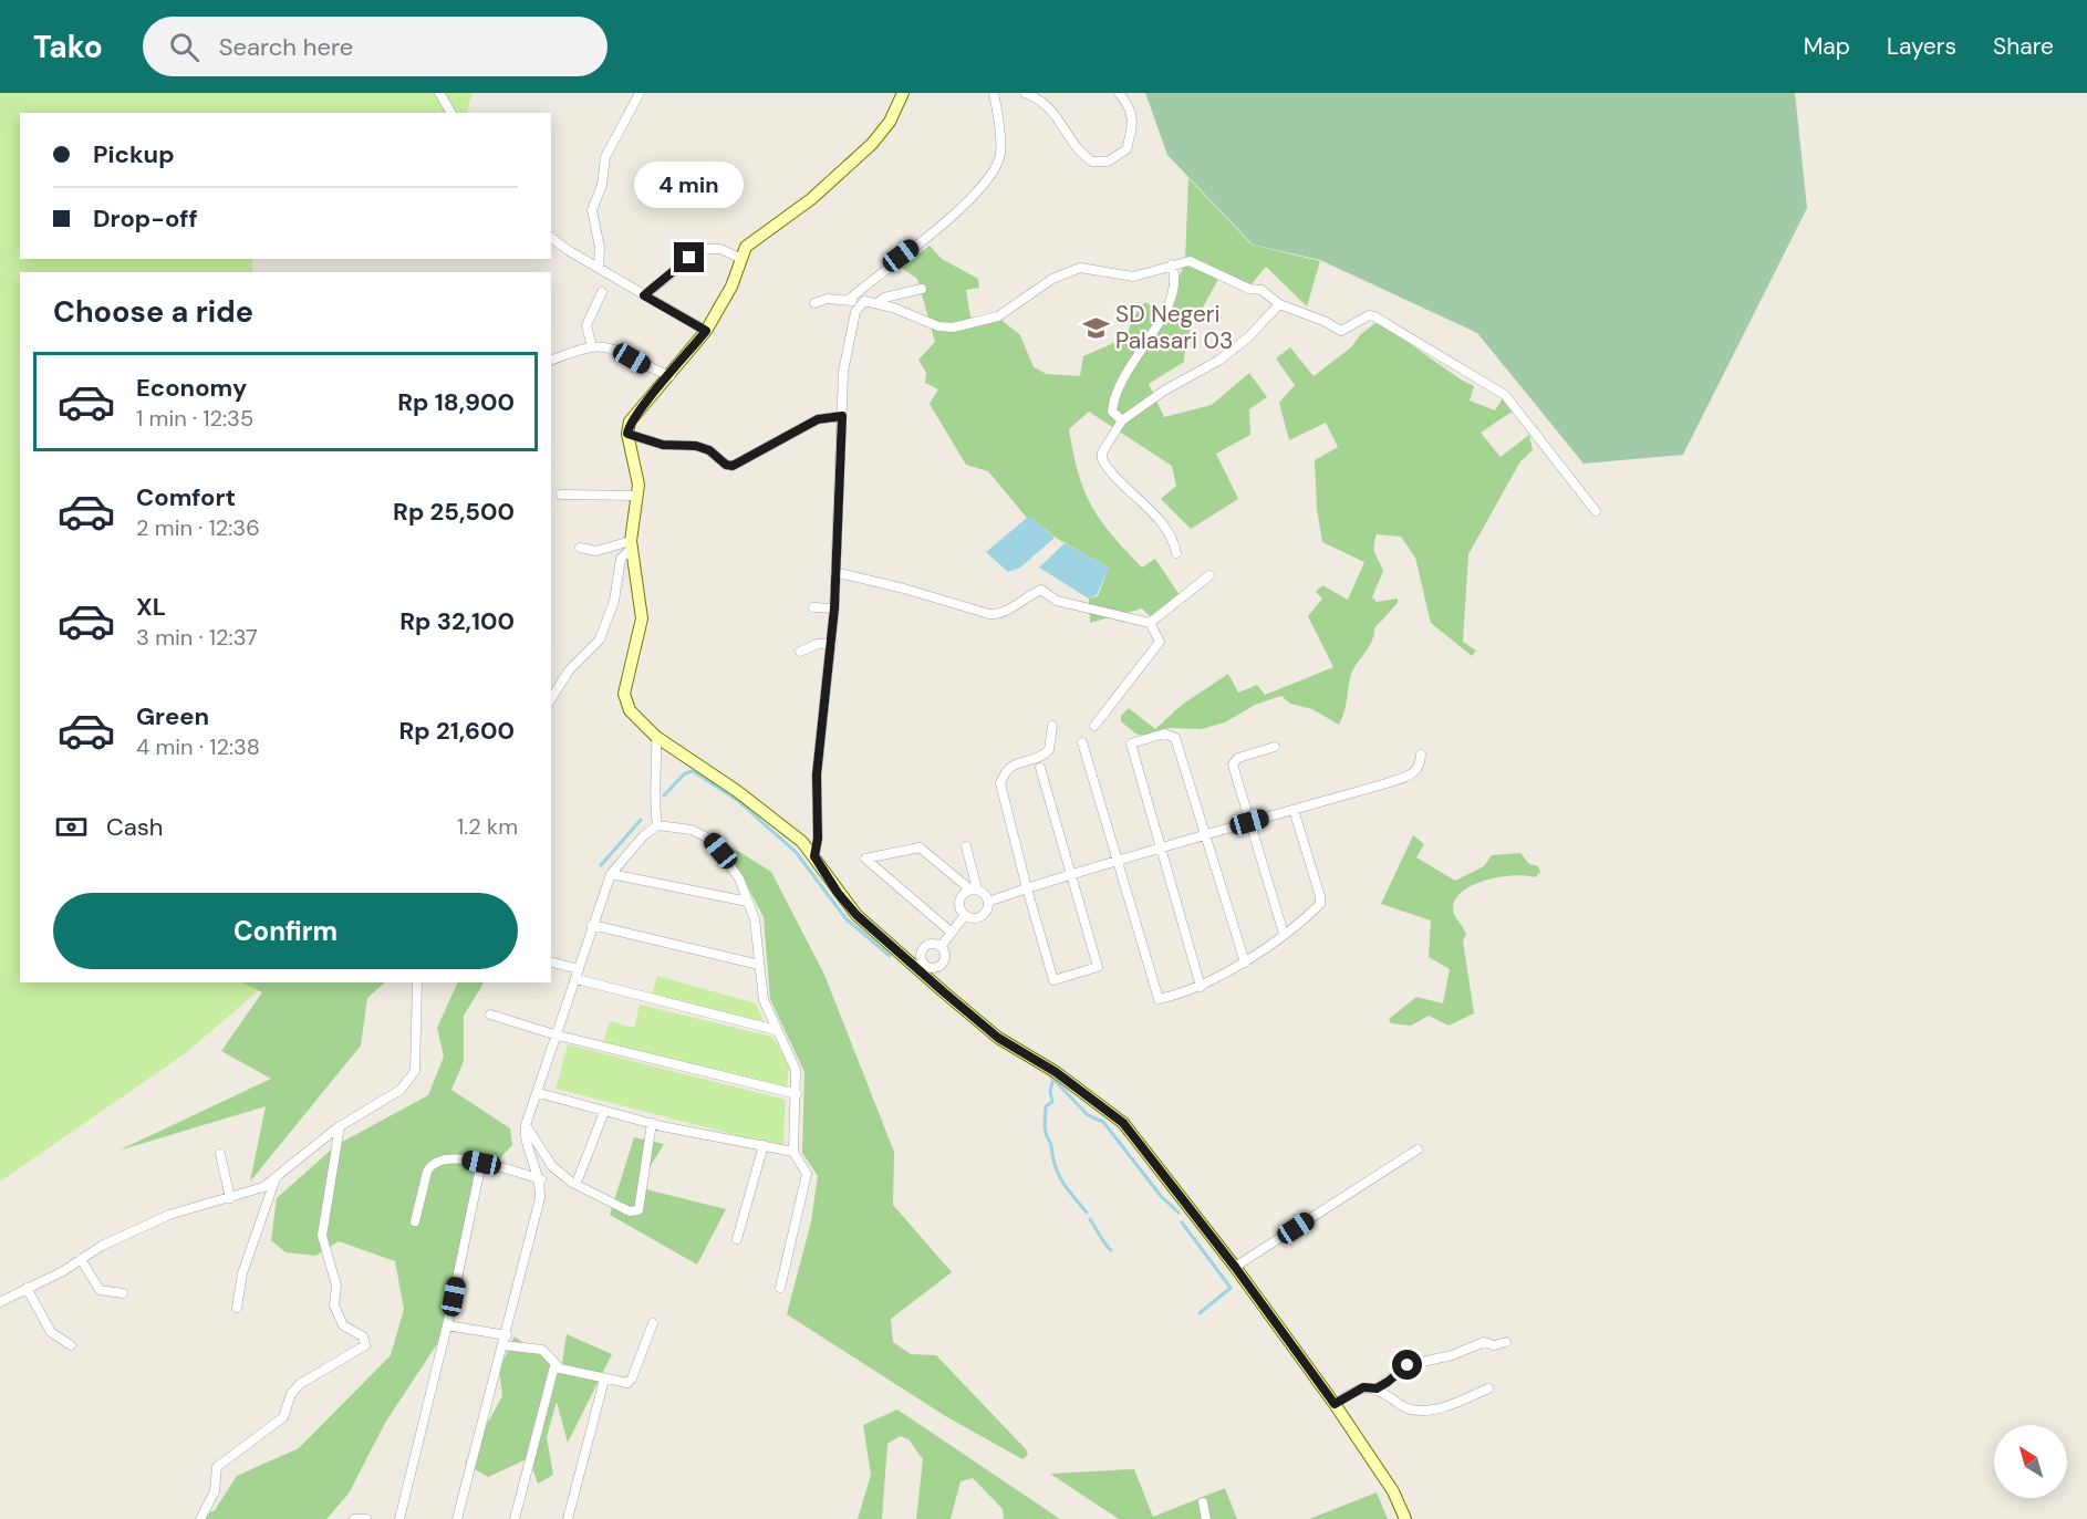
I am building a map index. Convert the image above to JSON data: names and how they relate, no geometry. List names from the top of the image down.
{
  "places": {
    "school or university": ["SD Negeri Palasari 03"]
  },
  "north": "top left",
  "page": {
    "header": "Tako",
    "search": "Search here",
    "nav": ["Map", "Layers", "Share"],
    "banner": ["Pickup", "Drop-off"],
    "bubble": "4 min",
    "heading": "Choose a ride",
    "list": [
      {
        "name": "Economy",
        "note": "1 min · 12:35",
        "value": "Rp 18,900"
      },
      {
        "name": "Comfort",
        "note": "2 min · 12:36",
        "value": "Rp 25,500"
      },
      {
        "name": "XL",
        "note": "3 min · 12:37",
        "value": "Rp 32,100"
      },
      {
        "name": "Green",
        "note": "4 min · 12:38",
        "value": "Rp 21,600"
      }
    ],
    "pay": ["Cash", "1.2 km"],
    "buttons": "Confirm"
  }
}
